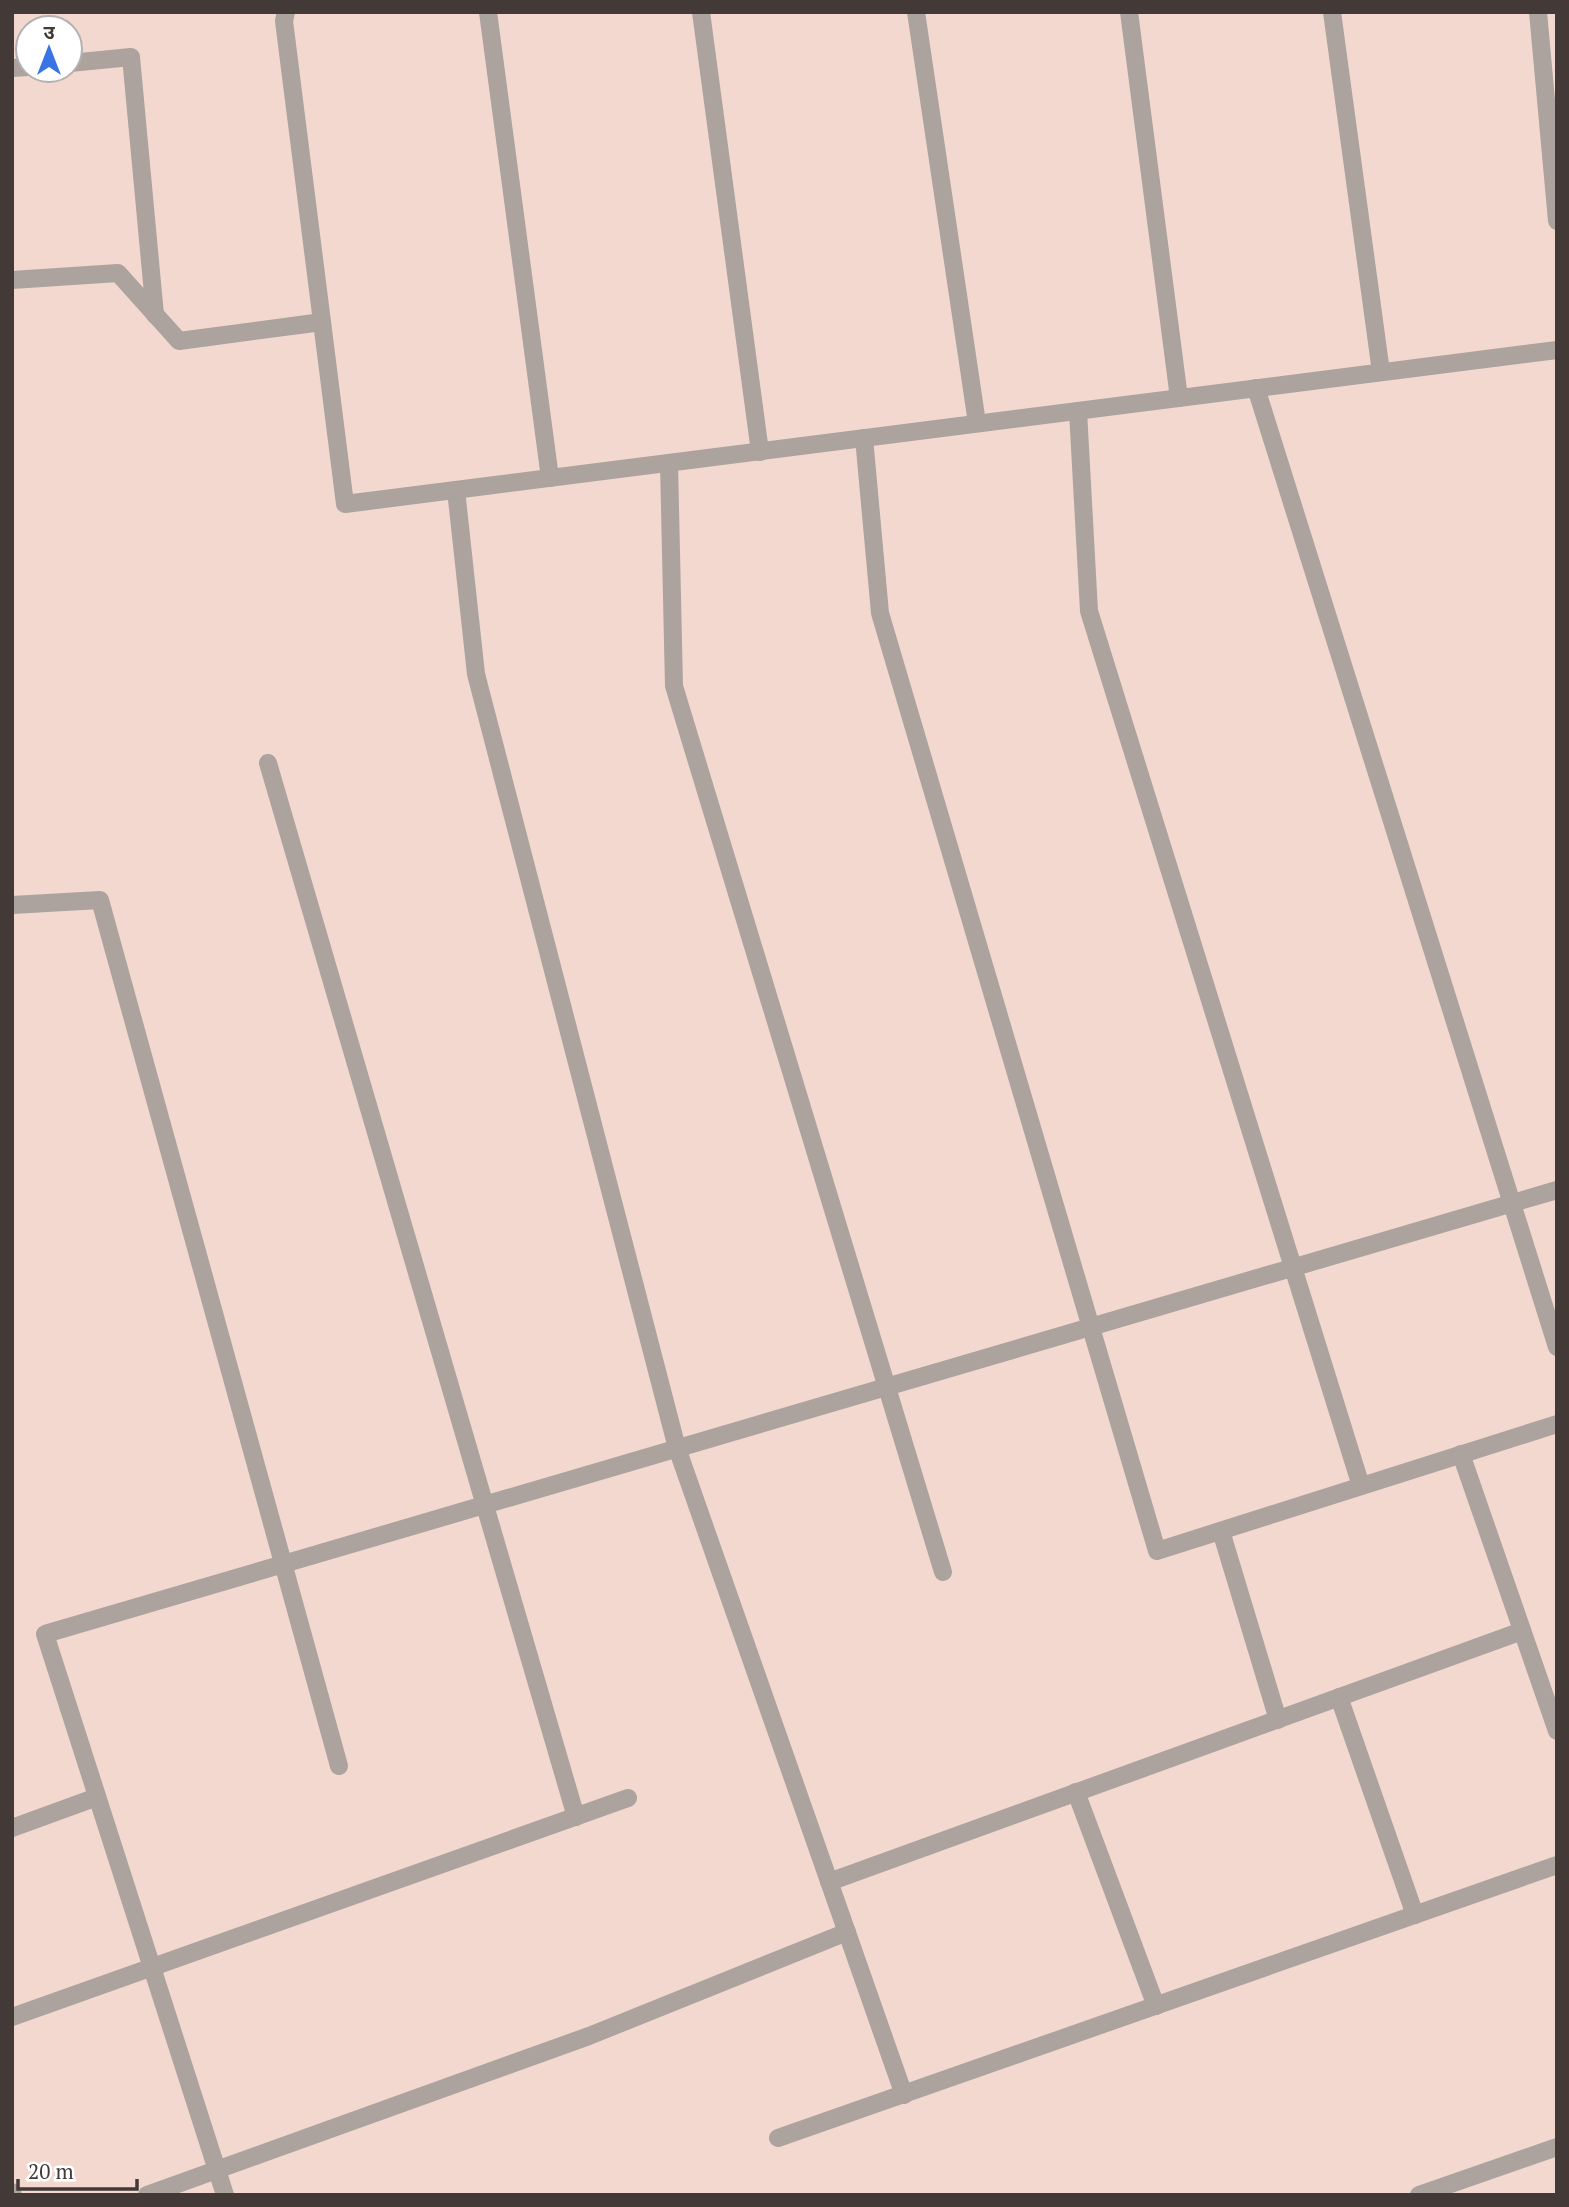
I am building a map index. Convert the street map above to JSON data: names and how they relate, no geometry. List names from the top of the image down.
{
  "scale_bar": "20 m",
  "north": "top"
}
